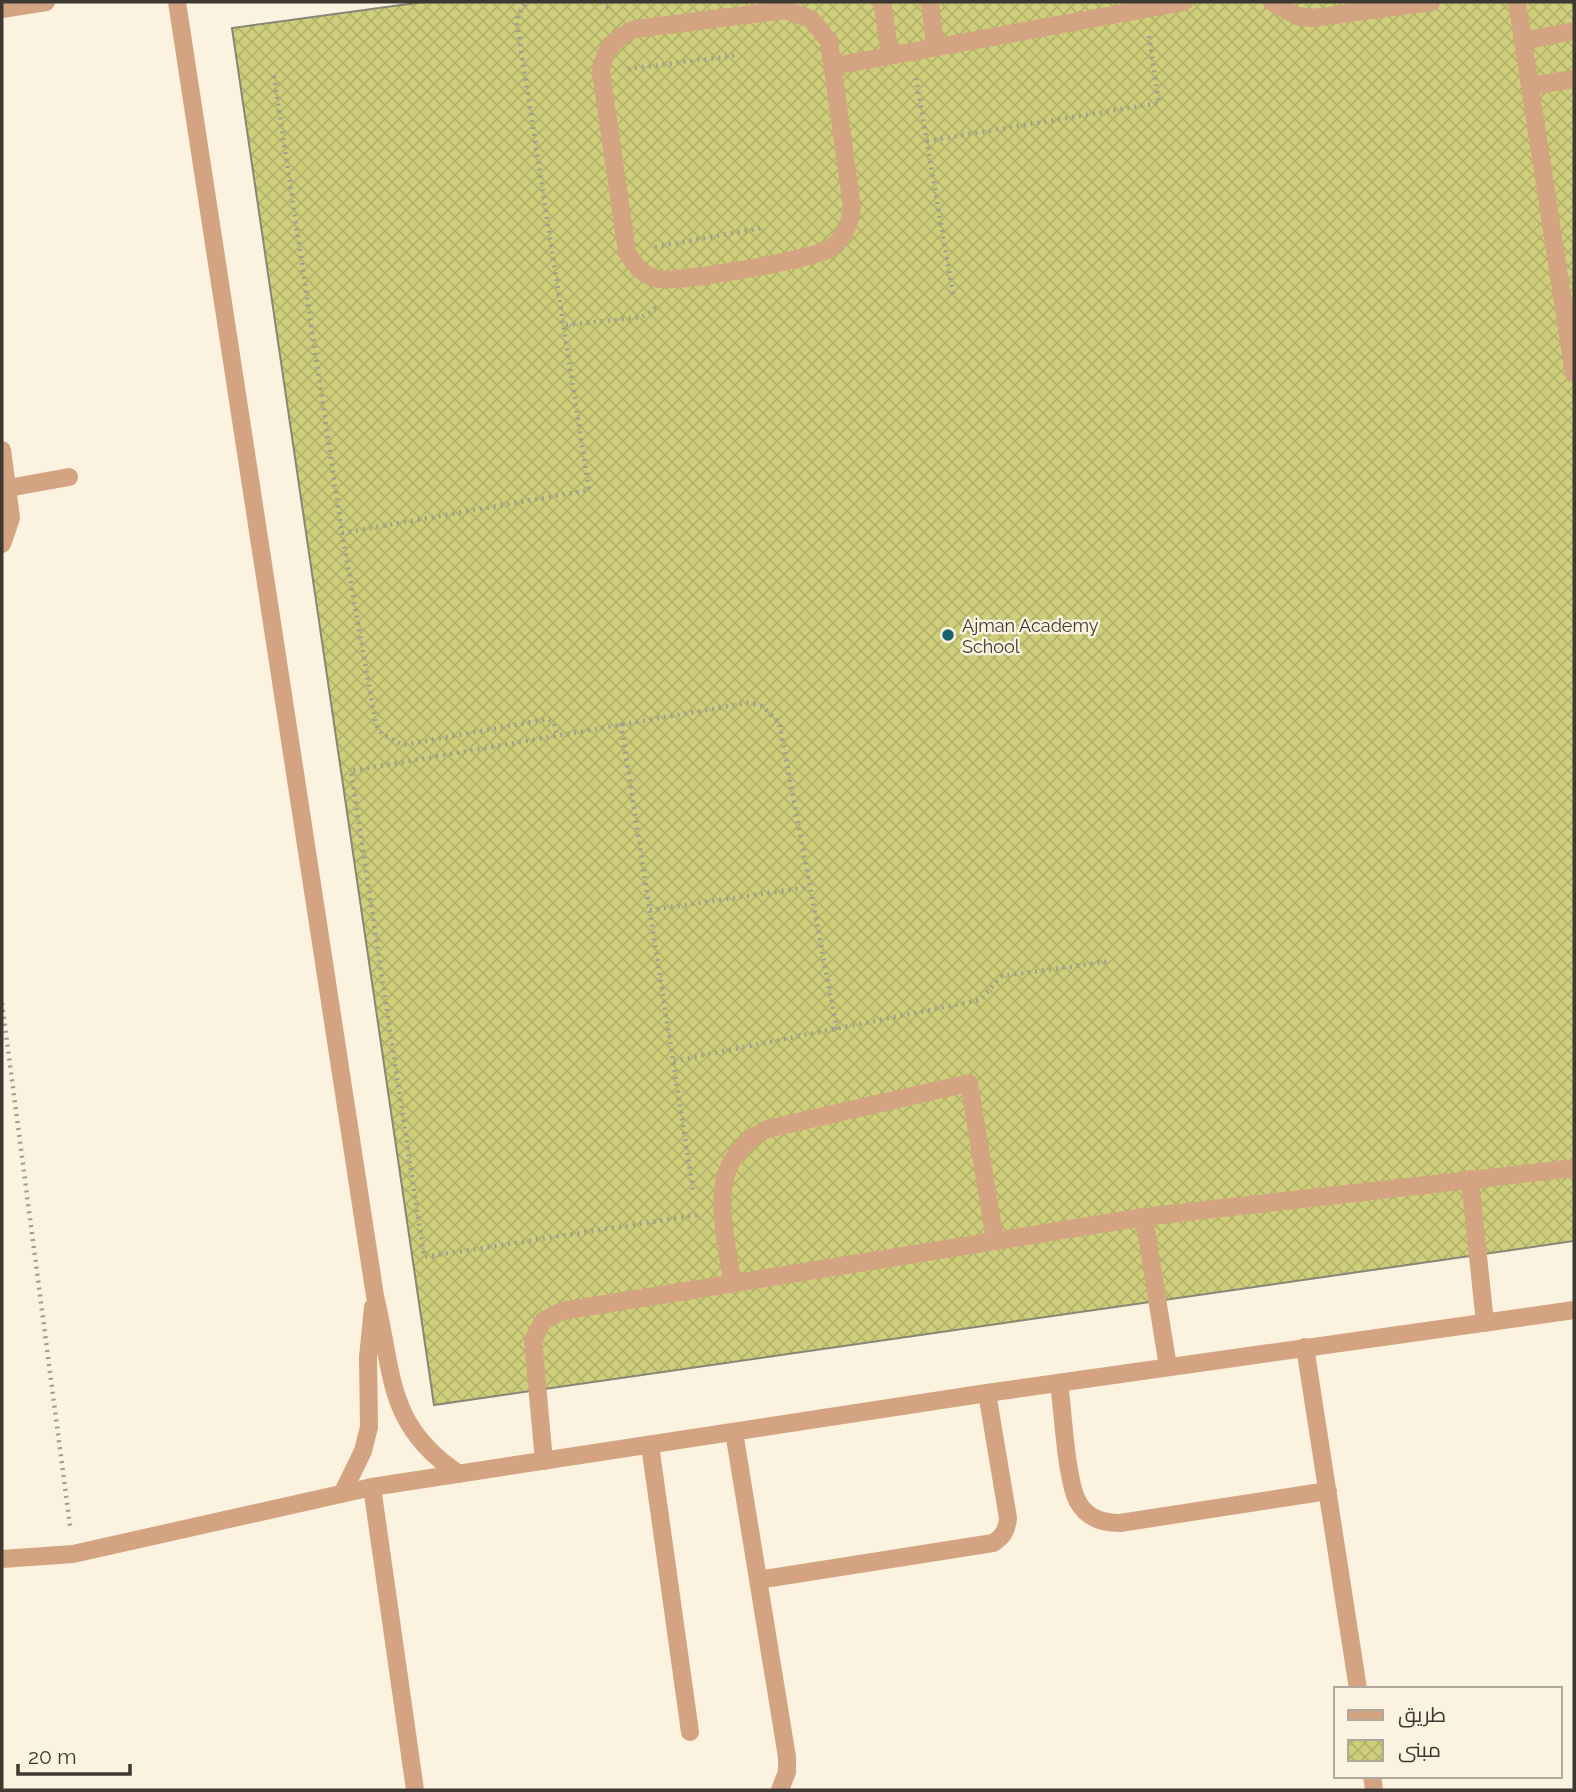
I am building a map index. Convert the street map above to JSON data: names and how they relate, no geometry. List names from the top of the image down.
{
  "places": ["Ajman Academy School"],
  "legend": ["طريق", "مبنى"],
  "scale_bar": "20 m"
}
